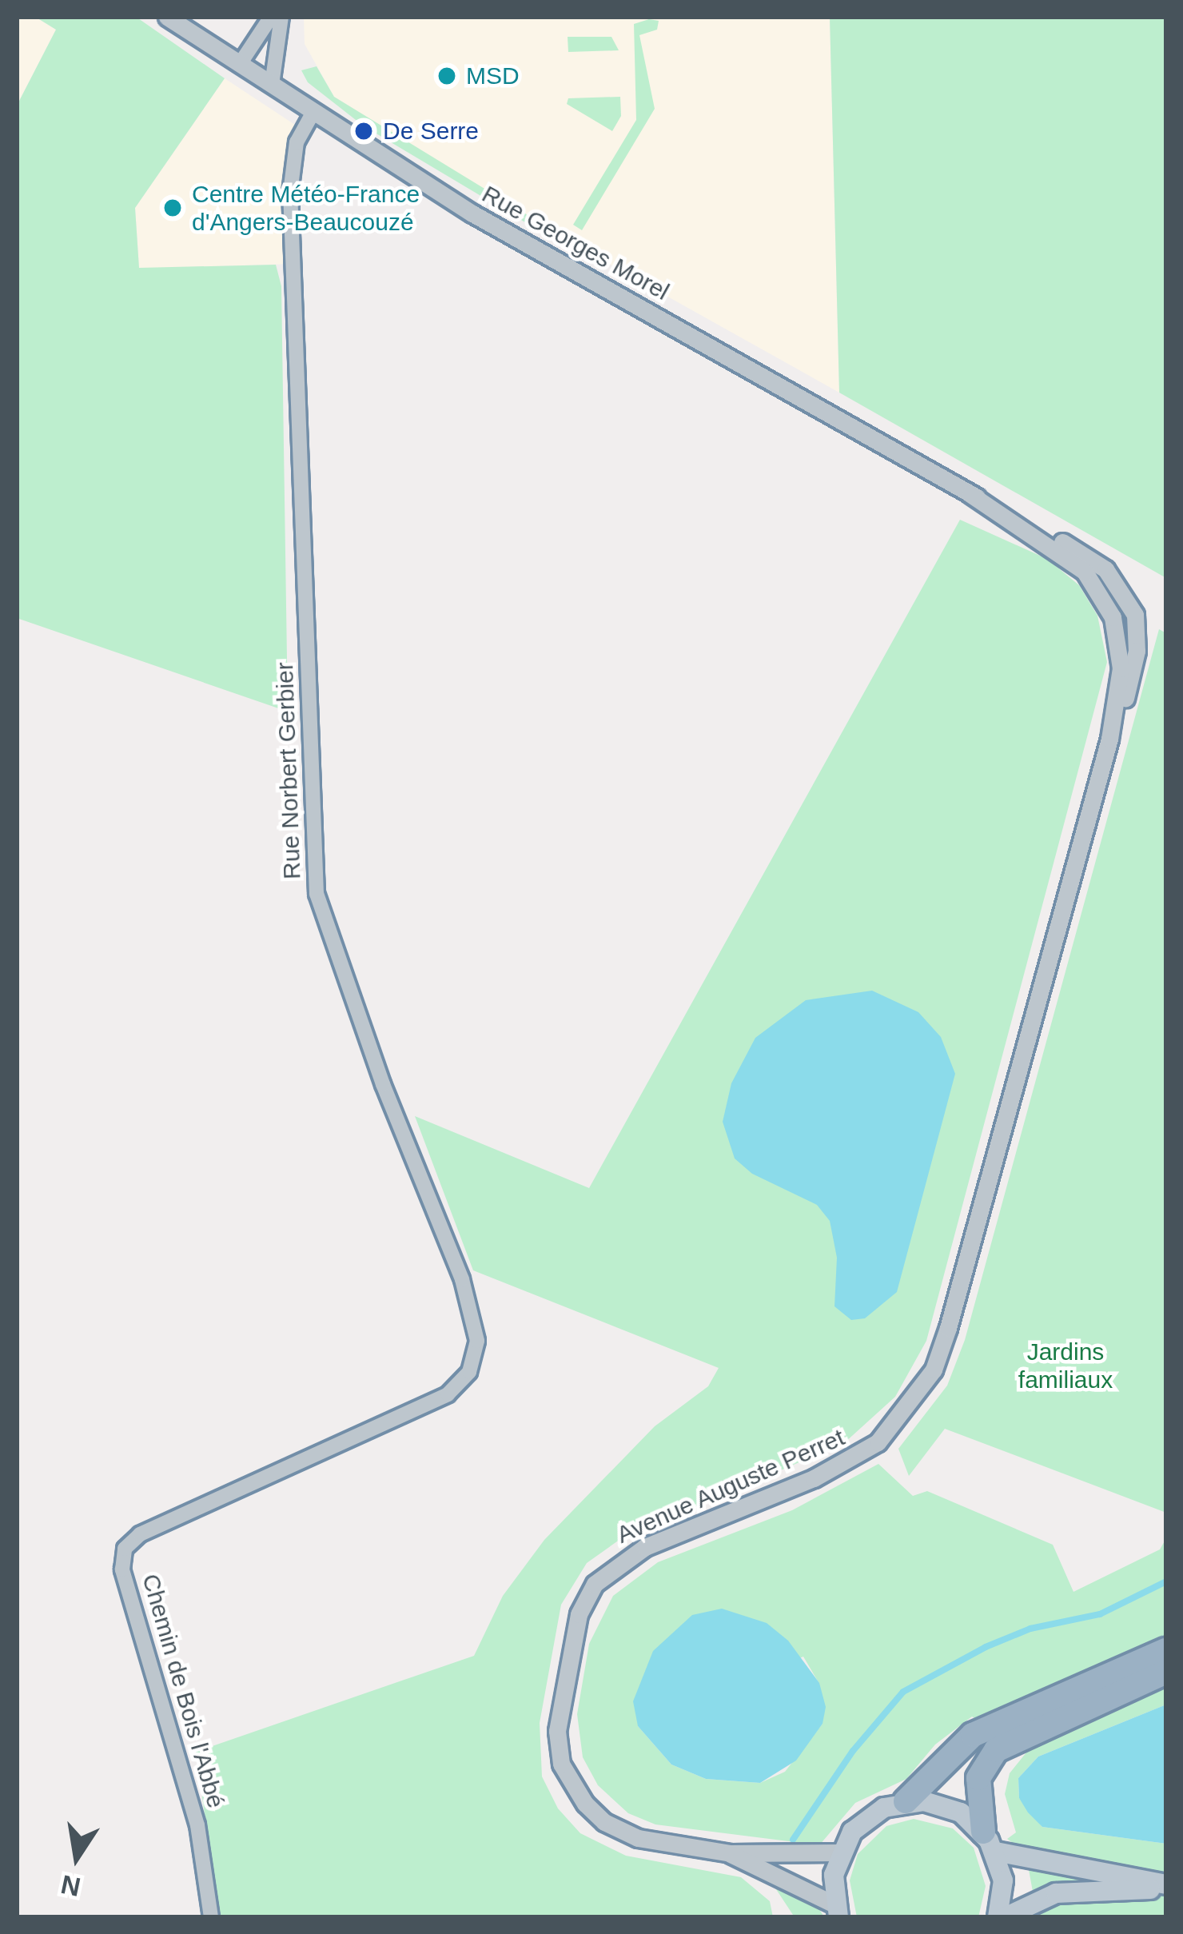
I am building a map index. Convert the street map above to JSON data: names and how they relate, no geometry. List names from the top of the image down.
{
  "streets": {
    "street": [
      "Rue Georges Morel",
      "Rue Norbert Gerbier",
      "Avenue Auguste Perret",
      "Chemin de Bois l'Abbé"
    ]
  },
  "crossings": [
    ["Rue Georges Morel", "Rue Norbert Gerbier"],
    ["Rue Georges Morel", "Avenue Auguste Perret"],
    ["Rue Norbert Gerbier", "Chemin de Bois l'Abbé"]
  ],
  "parks": ["Jardins familiaux"],
  "places": ["MSD", "De Serre", "Centre Météo-France d'Angers-Beaucouzé"],
  "north": "bottom"
}
